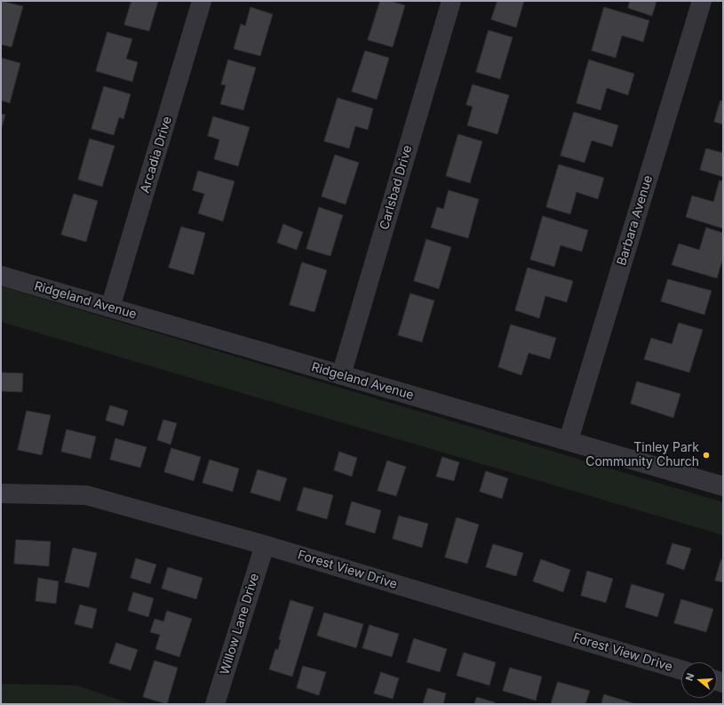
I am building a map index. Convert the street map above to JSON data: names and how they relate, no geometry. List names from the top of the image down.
{
  "streets": {
    "street": [
      "Arcadia Drive",
      "Carlsbad Drive",
      "Barbara Avenue",
      "Ridgeland Avenue",
      "Forest View Drive",
      "Willow Lane Drive"
    ]
  },
  "crossings": [
    ["Arcadia Drive", "Ridgeland Avenue"],
    ["Carlsbad Drive", "Ridgeland Avenue"],
    ["Barbara Avenue", "Ridgeland Avenue"],
    ["Forest View Drive", "Willow Lane Drive"]
  ],
  "places": ["Tinley Park Community Church"],
  "north": "left"
}
